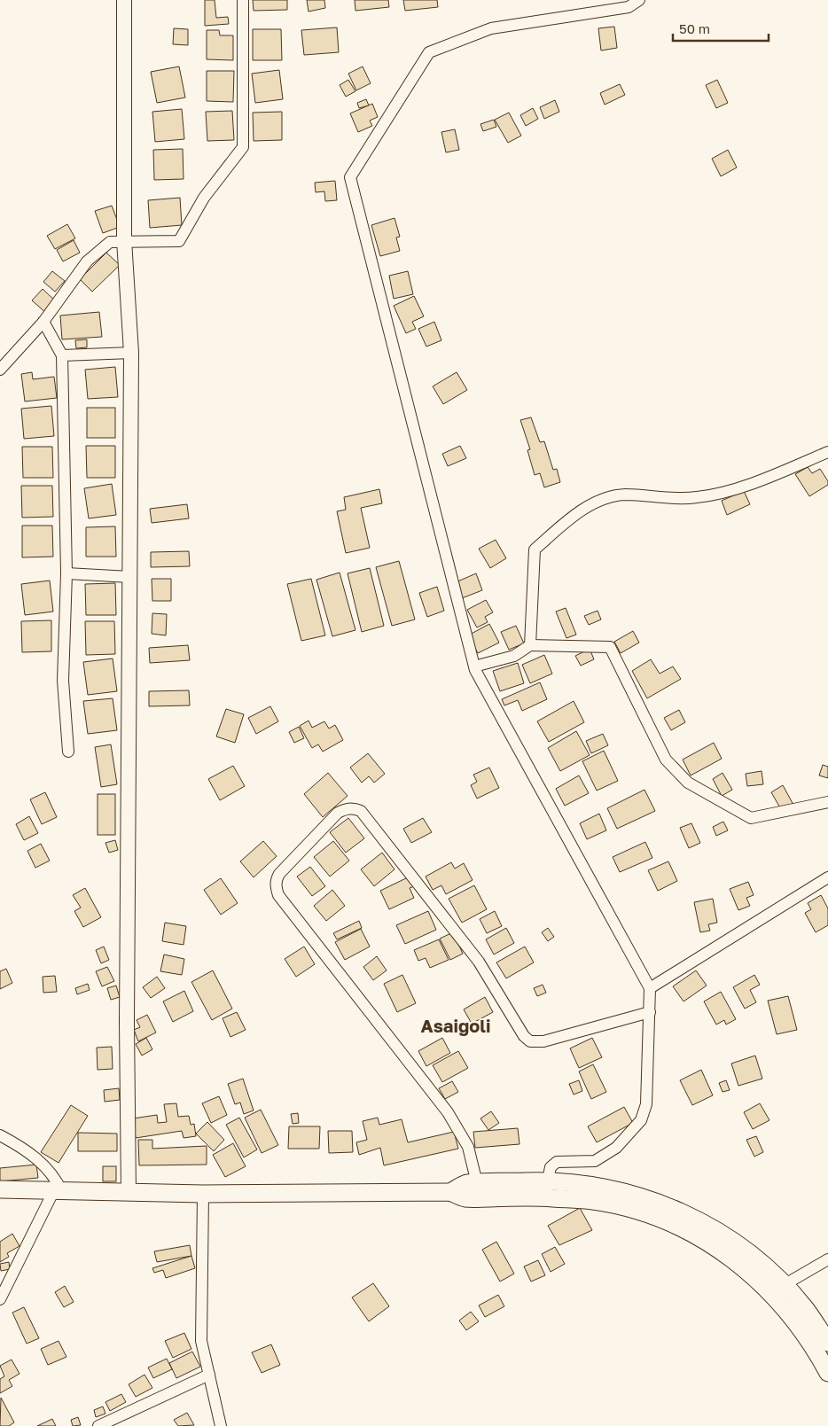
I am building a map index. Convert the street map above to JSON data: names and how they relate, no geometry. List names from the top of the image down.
{
  "districts": ["Asaigoli"],
  "scale_bar": "50 m"
}
